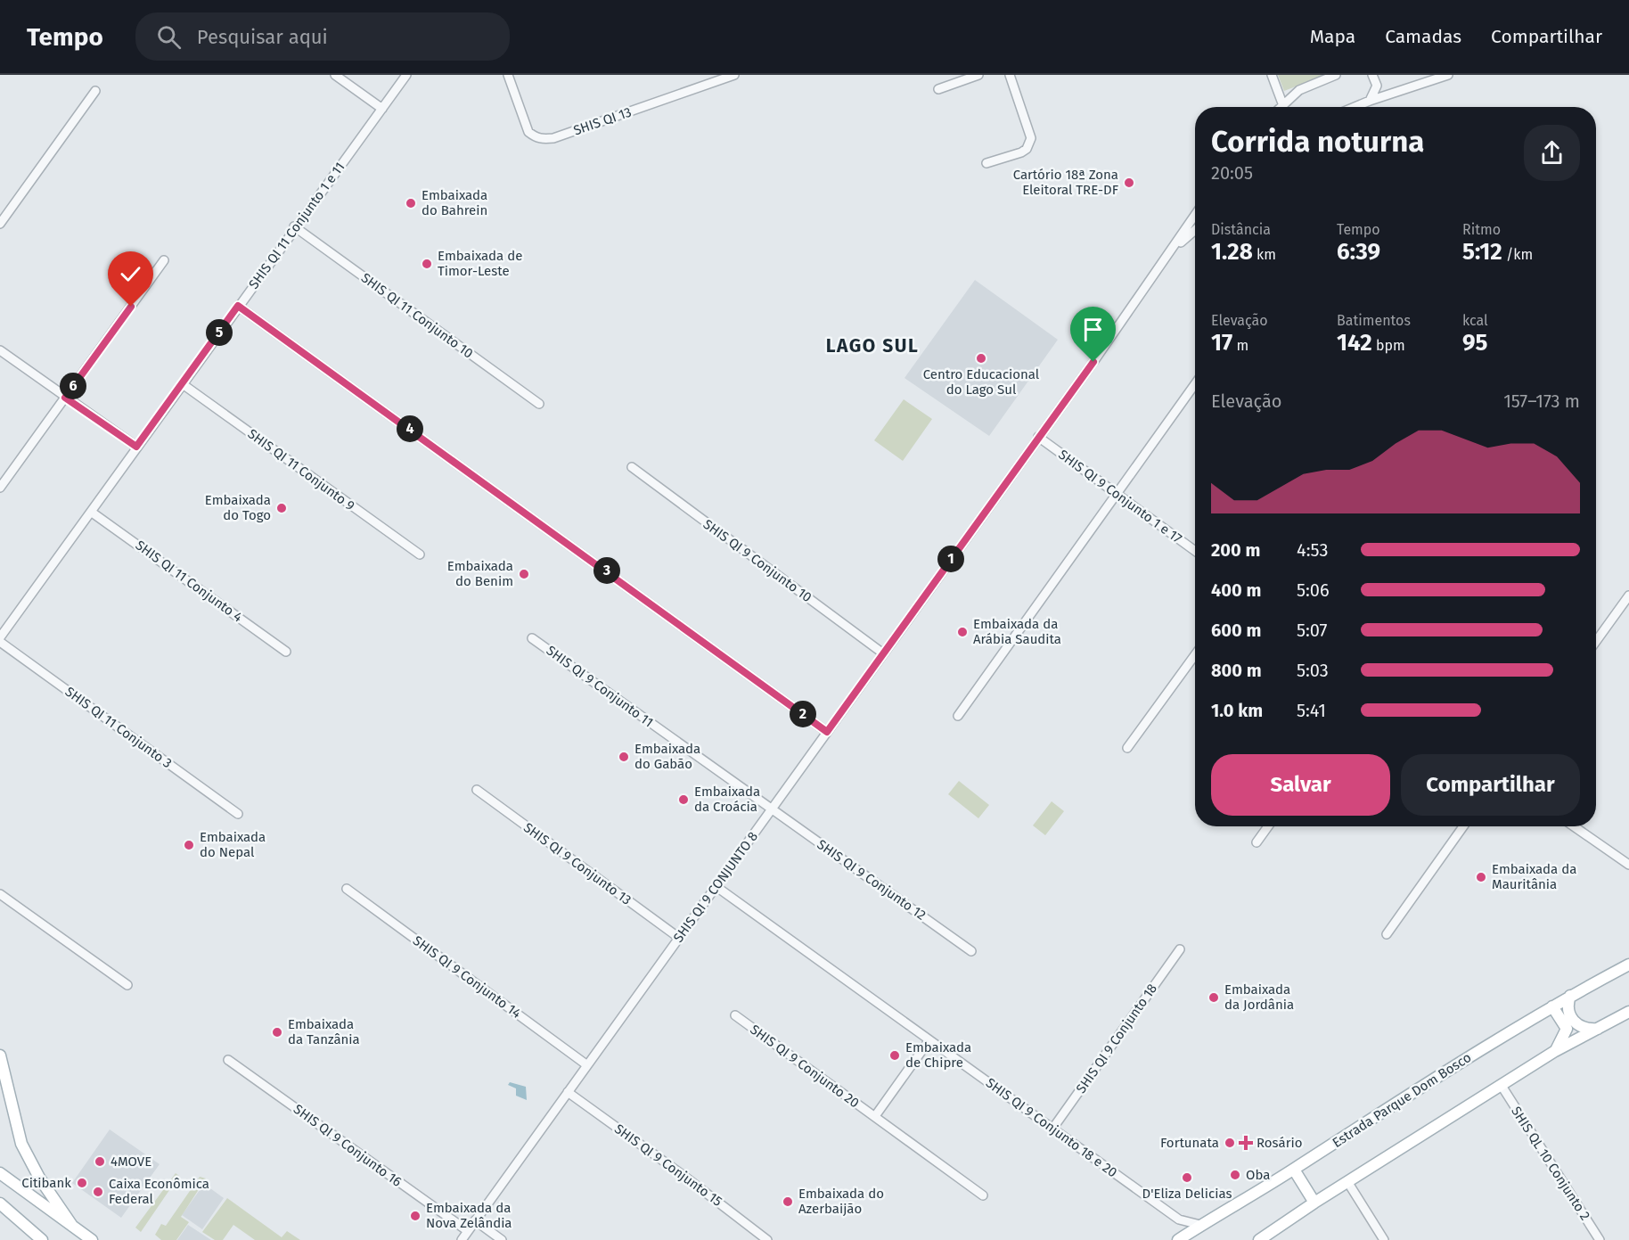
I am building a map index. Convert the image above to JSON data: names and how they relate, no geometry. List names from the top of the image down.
{
  "streets": {
    "main road": ["Estrada Parque Dom Bosco"],
    "street": [
      "SHIS QI 13",
      "SHIS QI 11 Conjunto 1 e 11",
      "SHIS QI 11 Conjunto 10",
      "SHIS QI 11 Conjunto 9",
      "SHIS QI 9 Conjunto 1 e 17",
      "SHIS QI 9 Conjunto 10",
      "SHIS QI 11 Conjunto 4",
      "SHIS QI 9 Conjunto 11",
      "SHIS QI 11 Conjunto 3",
      "SHIS QI 9 Conjunto 13",
      "SHIS QI 9 Conjunto 12",
      "SHIS QI 9 CONJUNTO 8",
      "SHIS QI 9 Conjunto 14",
      "SHIS QI 9 Conjunto 18",
      "SHIS QI 9 Conjunto 20",
      "SHIS QI 9 Conjunto 18 e 20",
      "SHIS QI 9 Conjunto 16",
      "SHIS QL 10 Conjunto 2",
      "SHIS QI 9 Conjunto 15"
    ]
  },
  "crossings": [
    ["SHIS QI 11 Conjunto 1 e 11", "SHIS QI 11 Conjunto 10"],
    ["SHIS QI 11 Conjunto 1 e 11", "SHIS QI 11 Conjunto 9"],
    ["SHIS QI 11 Conjunto 1 e 11", "SHIS QI 11 Conjunto 4"],
    ["SHIS QI 9 Conjunto 1 e 17", "SHIS QI 9 CONJUNTO 8"],
    ["SHIS QI 9 Conjunto 10", "SHIS QI 9 CONJUNTO 8"],
    ["SHIS QI 9 Conjunto 11", "SHIS QI 9 Conjunto 12"],
    ["SHIS QI 9 Conjunto 11", "SHIS QI 9 CONJUNTO 8"],
    ["SHIS QI 9 Conjunto 13", "SHIS QI 9 CONJUNTO 8"],
    ["SHIS QI 9 Conjunto 12", "SHIS QI 9 CONJUNTO 8"],
    ["SHIS QI 9 CONJUNTO 8", "SHIS QI 9 Conjunto 14"],
    ["SHIS QI 9 CONJUNTO 8", "SHIS QI 9 Conjunto 18 e 20"],
    ["SHIS QI 9 CONJUNTO 8", "SHIS QI 9 Conjunto 16"],
    ["SHIS QI 9 CONJUNTO 8", "SHIS QI 9 Conjunto 15"],
    ["SHIS QI 9 Conjunto 18", "SHIS QI 9 Conjunto 18 e 20"],
    ["Estrada Parque Dom Bosco", "SHIS QI 9 Conjunto 18 e 20"]
  ],
  "districts": ["LAGO SUL"],
  "places": {
    "other": [
      "Cartório 18ª Zona Eleitoral TRE-DF",
      "Embaixada do Bahrein",
      "Embaixada de Timor-Leste",
      "Centro Educacional do Lago Sul",
      "Embaixada do Togo",
      "Embaixada do Benim",
      "Embaixada da Arábia Saudita",
      "Embaixada do Gabão",
      "Embaixada da Croácia",
      "Embaixada do Nepal",
      "Embaixada da Mauritânia",
      "Embaixada da Jordânia",
      "Embaixada da Tanzânia",
      "Embaixada de Chipre",
      "Fortunata",
      "4MOVE",
      "Oba",
      "D'Eliza Delicias",
      "Citibank",
      "Caixa Econômica Federal",
      "Embaixada do Azerbaijão",
      "Embaixada da Nova Zelândia"
    ],
    "health": ["Rosário"]
  },
  "page": {
    "header": "Tempo",
    "search": "Pesquisar aqui",
    "nav": ["Mapa", "Camadas", "Compartilhar"],
    "heading": ["Corrida noturna", "20:05"],
    "stats": [
      ["Distância", "1.28 km"],
      ["Tempo", "6:39"],
      ["Ritmo", "5:12 /km"],
      ["Elevação", "17 m"],
      ["Batimentos", "142 bpm"],
      ["kcal", "95"]
    ],
    "pins": [
      "5",
      "6",
      "4",
      "1",
      "3",
      "2"
    ],
    "chart": ["Elevação", "157–173 m"],
    "list": [
      {
        "name": "200 m",
        "note": "4:53"
      },
      {
        "name": "400 m",
        "note": "5:06"
      },
      {
        "name": "600 m",
        "note": "5:07"
      },
      {
        "name": "800 m",
        "note": "5:03"
      },
      {
        "name": "1.0 km",
        "note": "5:41"
      }
    ],
    "buttons": ["Salvar", "Compartilhar"]
  }
}
